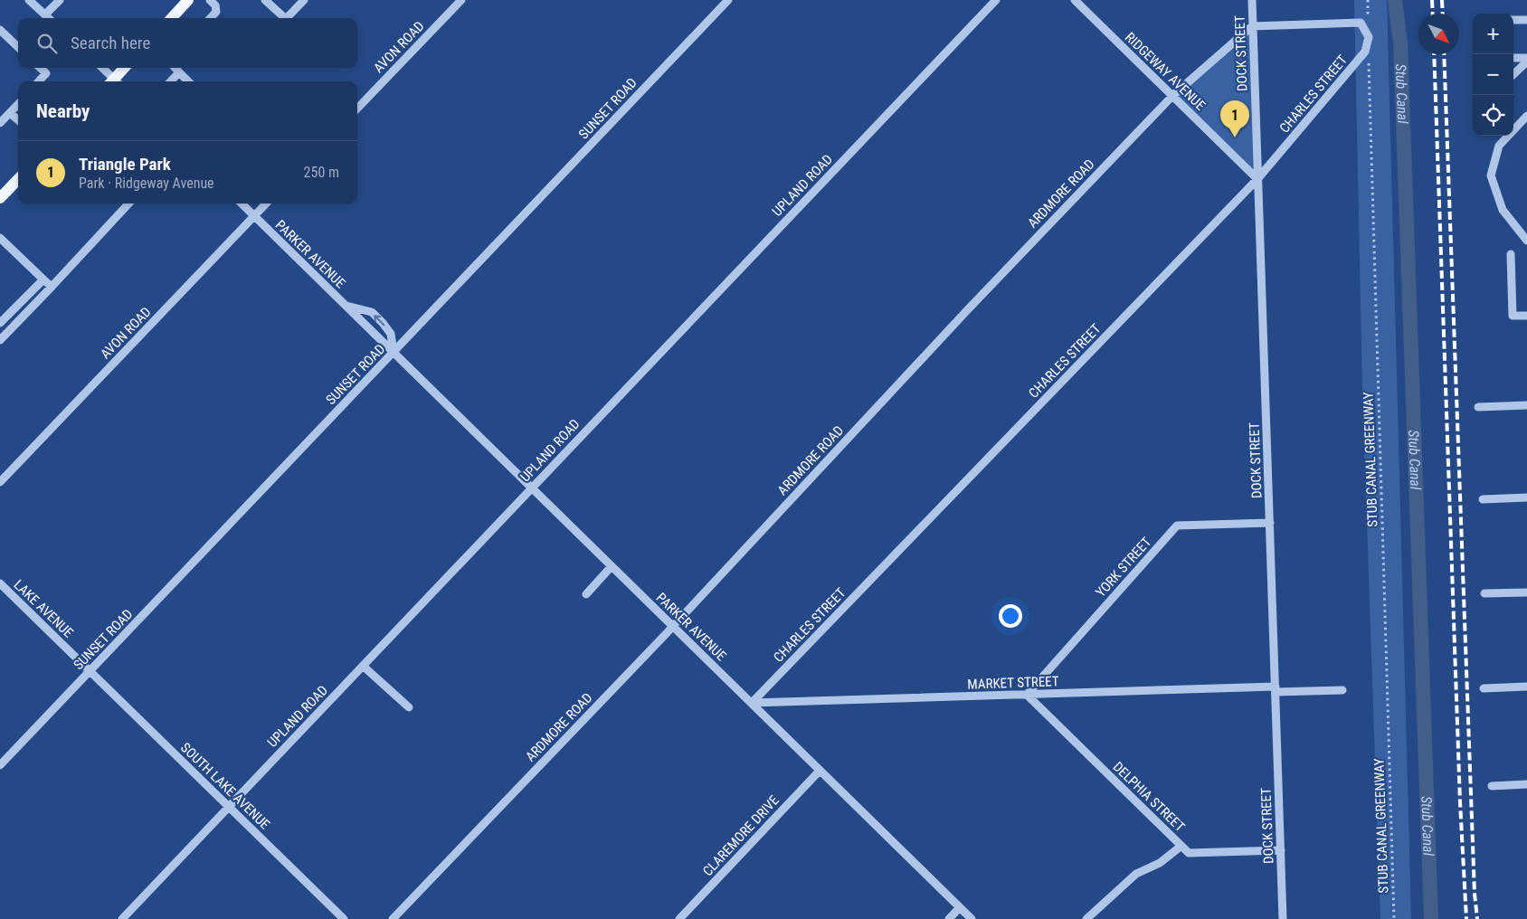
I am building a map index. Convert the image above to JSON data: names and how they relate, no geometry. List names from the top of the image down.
{
  "streets": {
    "street": [
      "AVON ROAD",
      "DOCK STREET",
      "RIDGEWAY AVENUE",
      "CHARLES STREET",
      "SUNSET ROAD",
      "UPLAND ROAD",
      "ARDMORE ROAD",
      "PARKER AVENUE",
      "YORK STREET",
      "LAKE AVENUE",
      "MARKET STREET",
      "SOUTH LAKE AVENUE",
      "DELPHIA STREET",
      "CLAREMORE DRIVE"
    ],
    "path": ["STUB CANAL GREENWAY"]
  },
  "crossings": [
    ["AVON ROAD", "PARKER AVENUE"],
    ["DOCK STREET", "RIDGEWAY AVENUE"],
    ["DOCK STREET", "CHARLES STREET"],
    ["DOCK STREET", "ARDMORE ROAD"],
    ["DOCK STREET", "YORK STREET"],
    ["DOCK STREET", "MARKET STREET"],
    ["DOCK STREET", "DELPHIA STREET"],
    ["RIDGEWAY AVENUE", "CHARLES STREET"],
    ["RIDGEWAY AVENUE", "ARDMORE ROAD"],
    ["CHARLES STREET", "PARKER AVENUE"],
    ["CHARLES STREET", "STUB CANAL GREENWAY"],
    ["CHARLES STREET", "MARKET STREET"],
    ["SUNSET ROAD", "PARKER AVENUE"],
    ["SUNSET ROAD", "LAKE AVENUE"],
    ["SUNSET ROAD", "SOUTH LAKE AVENUE"],
    ["UPLAND ROAD", "PARKER AVENUE"],
    ["UPLAND ROAD", "SOUTH LAKE AVENUE"],
    ["ARDMORE ROAD", "PARKER AVENUE"],
    ["PARKER AVENUE", "MARKET STREET"],
    ["PARKER AVENUE", "CLAREMORE DRIVE"],
    ["YORK STREET", "MARKET STREET"],
    ["YORK STREET", "DELPHIA STREET"],
    ["LAKE AVENUE", "SOUTH LAKE AVENUE"],
    ["MARKET STREET", "DELPHIA STREET"]
  ],
  "water": ["Stub Canal"],
  "north": "bottom right",
  "page": {
    "map_buttons": ["+", "−"],
    "search": "Search here",
    "heading": "Nearby",
    "pins": "1",
    "list": [
      {
        "mark": "1",
        "name": "Triangle Park",
        "note": "Park · Ridgeway Avenue",
        "value": "250 m"
      }
    ]
  }
}
